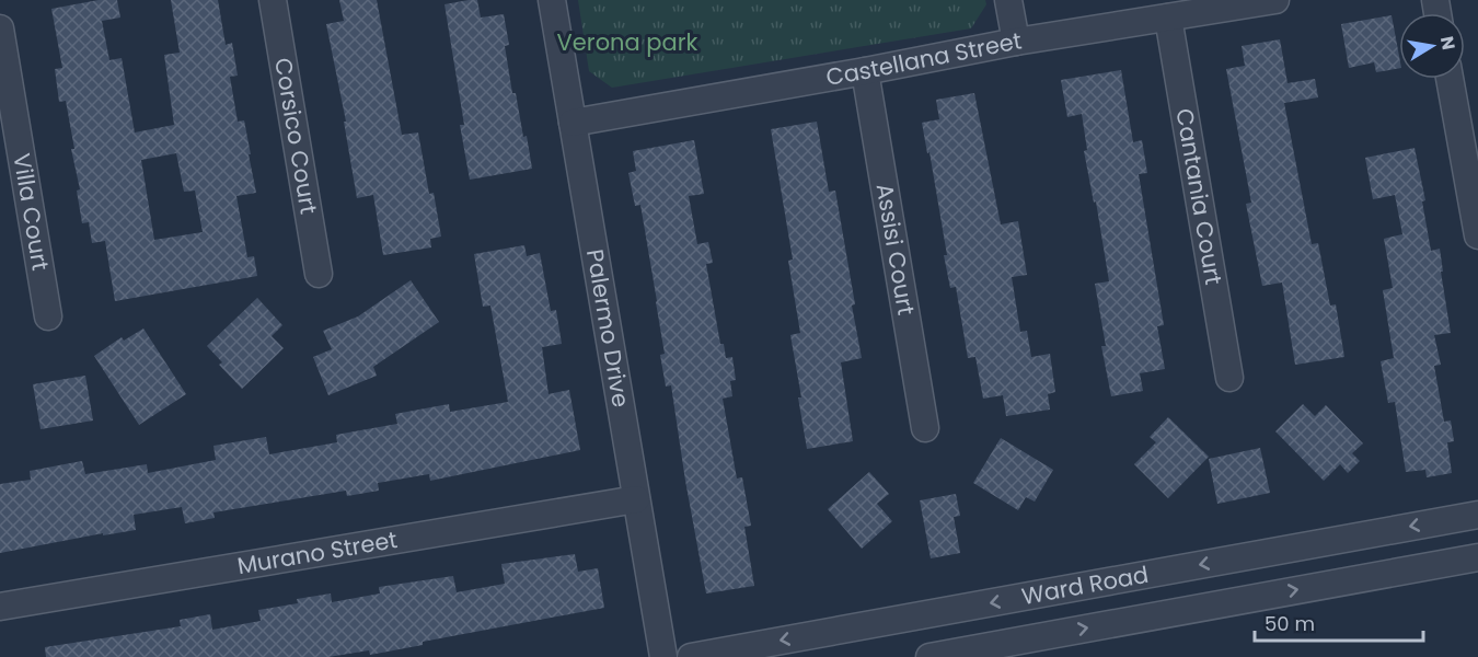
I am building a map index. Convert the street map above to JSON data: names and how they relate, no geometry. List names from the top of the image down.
{
  "streets": {
    "street": [
      "Castellana Street",
      "Corsico Court",
      "Cantania Court",
      "Villa Court",
      "Assisi Court",
      "Palermo Drive",
      "Murano Street",
      "Ward Road"
    ]
  },
  "crossings": [
    ["Castellana Street", "Cantania Court"],
    ["Castellana Street", "Assisi Court"],
    ["Castellana Street", "Palermo Drive"],
    ["Palermo Drive", "Murano Street"]
  ],
  "parks": ["Verona park"],
  "scale_bar": "50 m",
  "north": "right"
}
